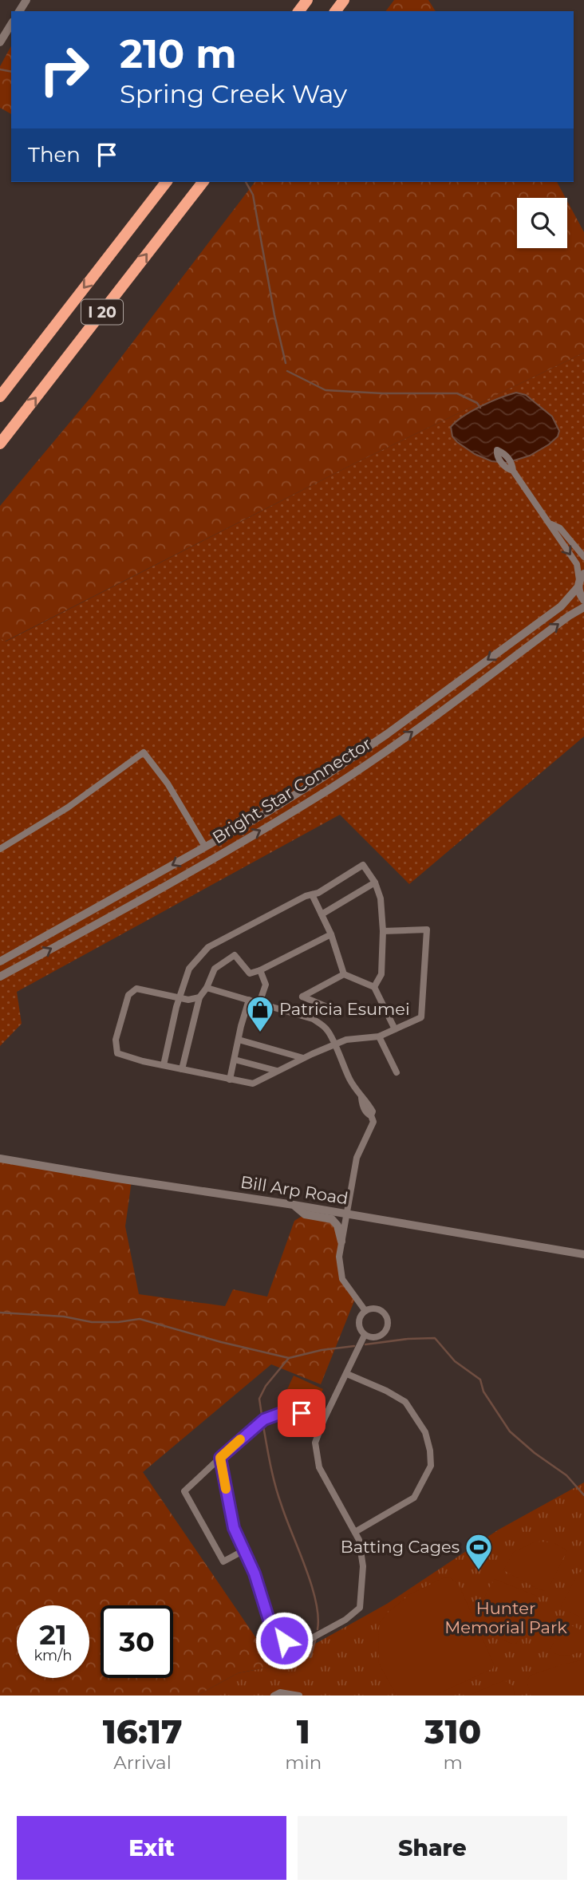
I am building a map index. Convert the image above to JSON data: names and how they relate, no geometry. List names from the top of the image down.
{
  "streets": {
    "highway": ["I 20"],
    "street": ["Bright Star Connector", "Bill Arp Road"]
  },
  "parks": ["Hunter Memorial Park"],
  "places": {
    "shop": ["Patricia Esumei"],
    "sports": ["Batting Cages"]
  },
  "page": {
    "turn": ["210 m", "Spring Creek Way"],
    "then": "Then",
    "speed": "21 km/h",
    "limit": "30",
    "eta": [
      "16:17",
      "Arrival",
      "1",
      "min",
      "310",
      "m"
    ],
    "buttons": ["Exit", "Share"]
  }
}
